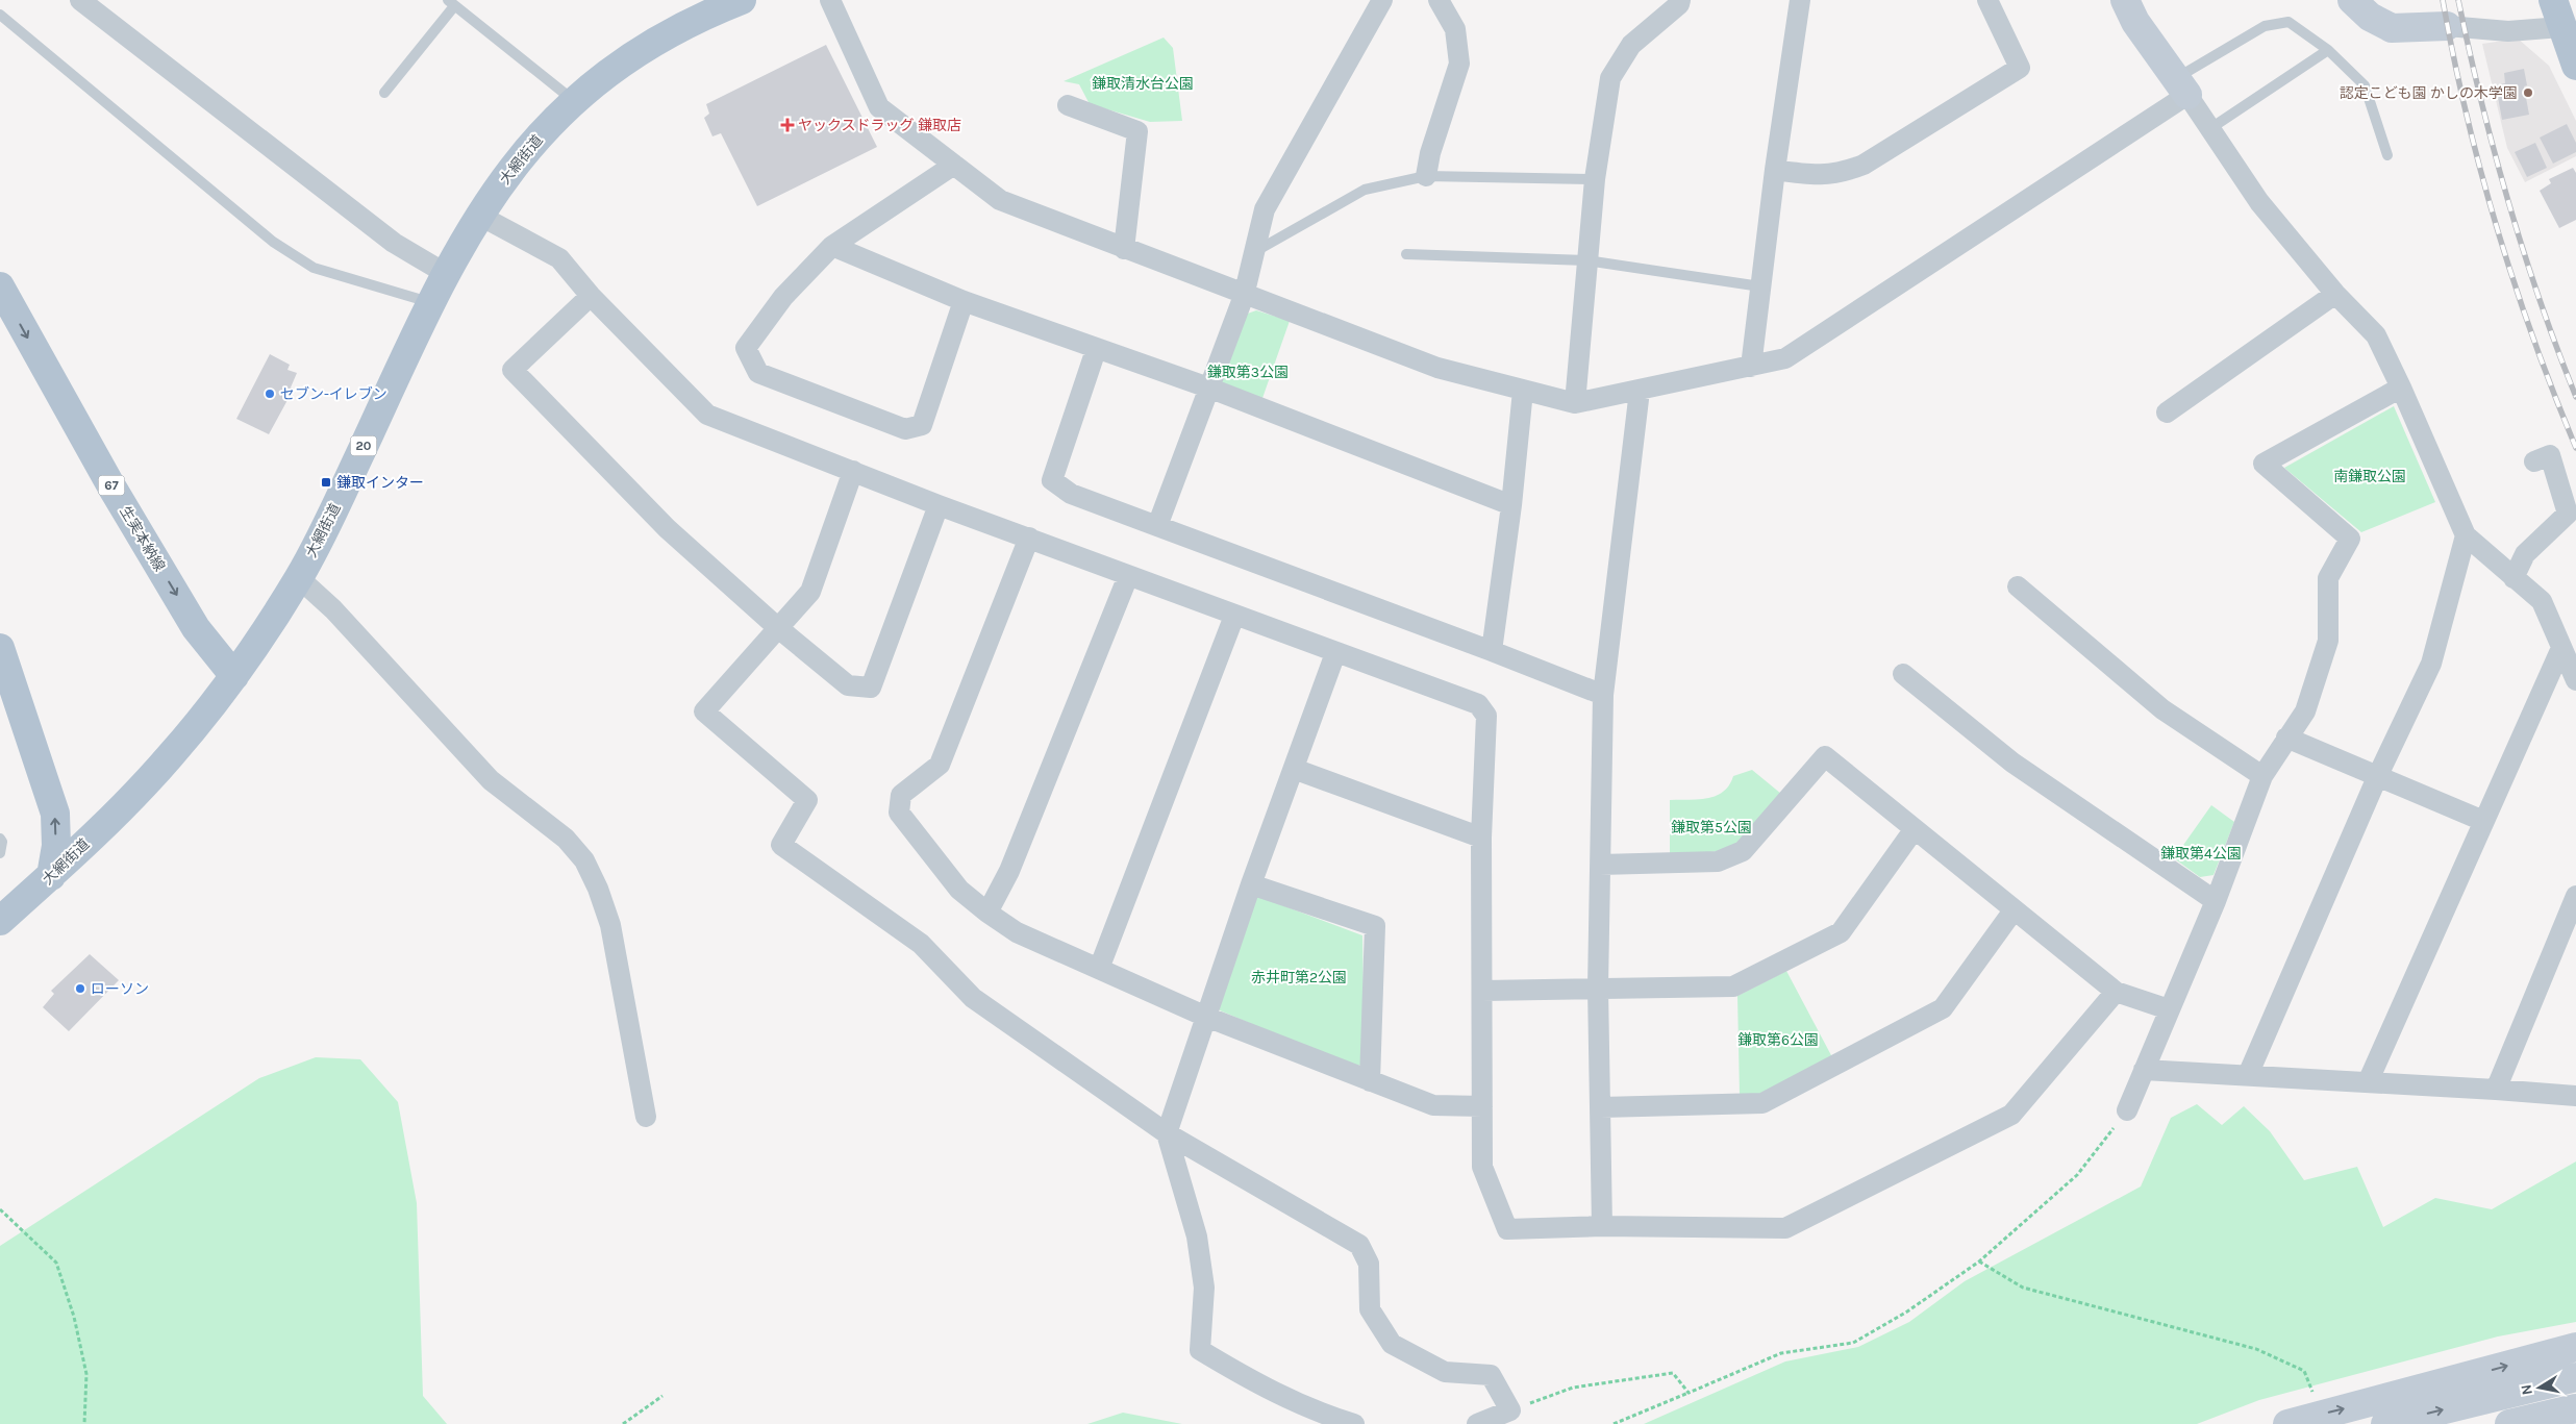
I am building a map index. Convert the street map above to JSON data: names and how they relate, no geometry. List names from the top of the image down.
{
  "streets": {
    "main road": [
      "大網街道",
      "20",
      "67",
      "生実本納線"
    ]
  },
  "crossings": [
    ["大網街道", "生実本納線"]
  ],
  "parks": [
    "鎌取清水台公園",
    "鎌取第3公園",
    "南鎌取公園",
    "鎌取第5公園",
    "鎌取第4公園",
    "赤井町第2公園",
    "鎌取第6公園"
  ],
  "places": {
    "other": ["認定こども園 かしの木学園", "セブン-イレブン", "ローソン"],
    "health": ["ヤックスドラッグ 鎌取店"],
    "transit": ["鎌取インター"]
  },
  "north": "left"
}
